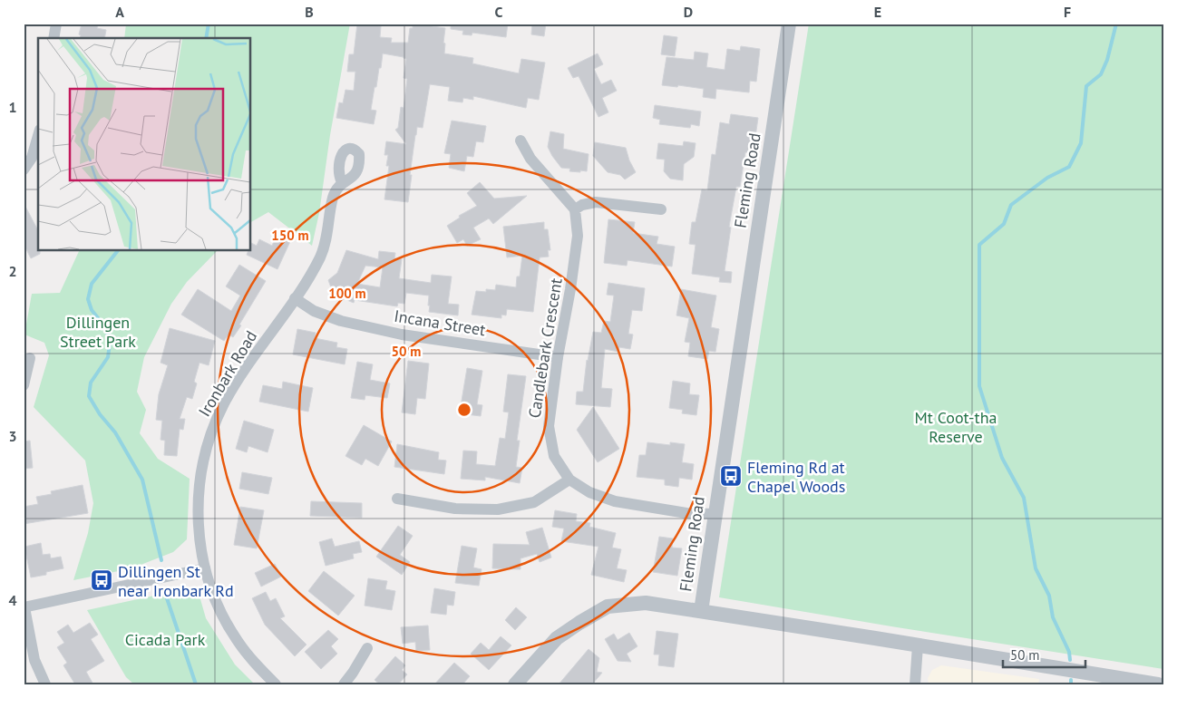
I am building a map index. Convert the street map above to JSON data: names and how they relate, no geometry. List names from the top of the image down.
{
  "streets": {
    "street": [
      "Fleming Road",
      "Incana Street",
      "Candlebark Crescent",
      "Ironbark Road"
    ]
  },
  "crossings": [
    ["Fleming Road", "Candlebark Crescent"],
    ["Incana Street", "Candlebark Crescent"],
    ["Incana Street", "Ironbark Road"]
  ],
  "parks": ["Dillingen Street Park", "Mt Coot-tha Reserve", "Cicada Park"],
  "places": {
    "bus stop": ["Fleming Rd at Chapel Woods", "Dillingen St near Ironbark Rd"]
  },
  "scale_bar": "50 m",
  "grid": {
    "columns": [
      "A",
      "B",
      "C",
      "D",
      "E",
      "F"
    ],
    "rows": [
      "1",
      "2",
      "3",
      "4"
    ]
  },
  "rings": ["150 m", "100 m", "50 m"]
}
